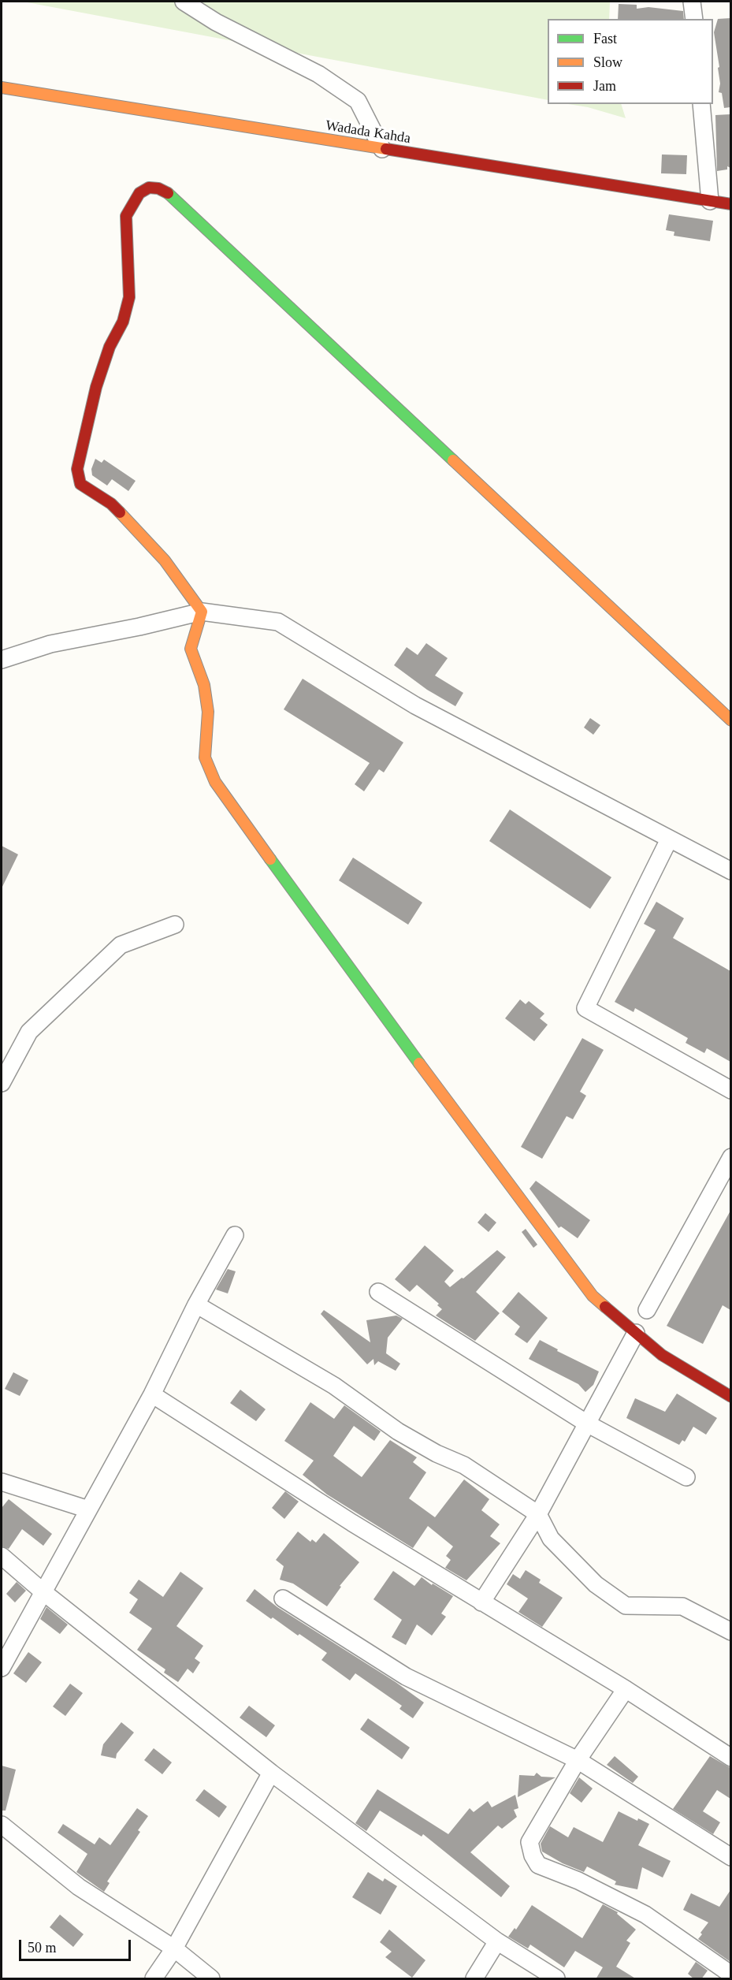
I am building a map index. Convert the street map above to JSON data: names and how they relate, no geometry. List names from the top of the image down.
{
  "streets": {
    "street": ["Wadada Kahda"]
  },
  "legend": ["Fast", "Slow", "Jam"],
  "scale_bar": "50 m"
}
